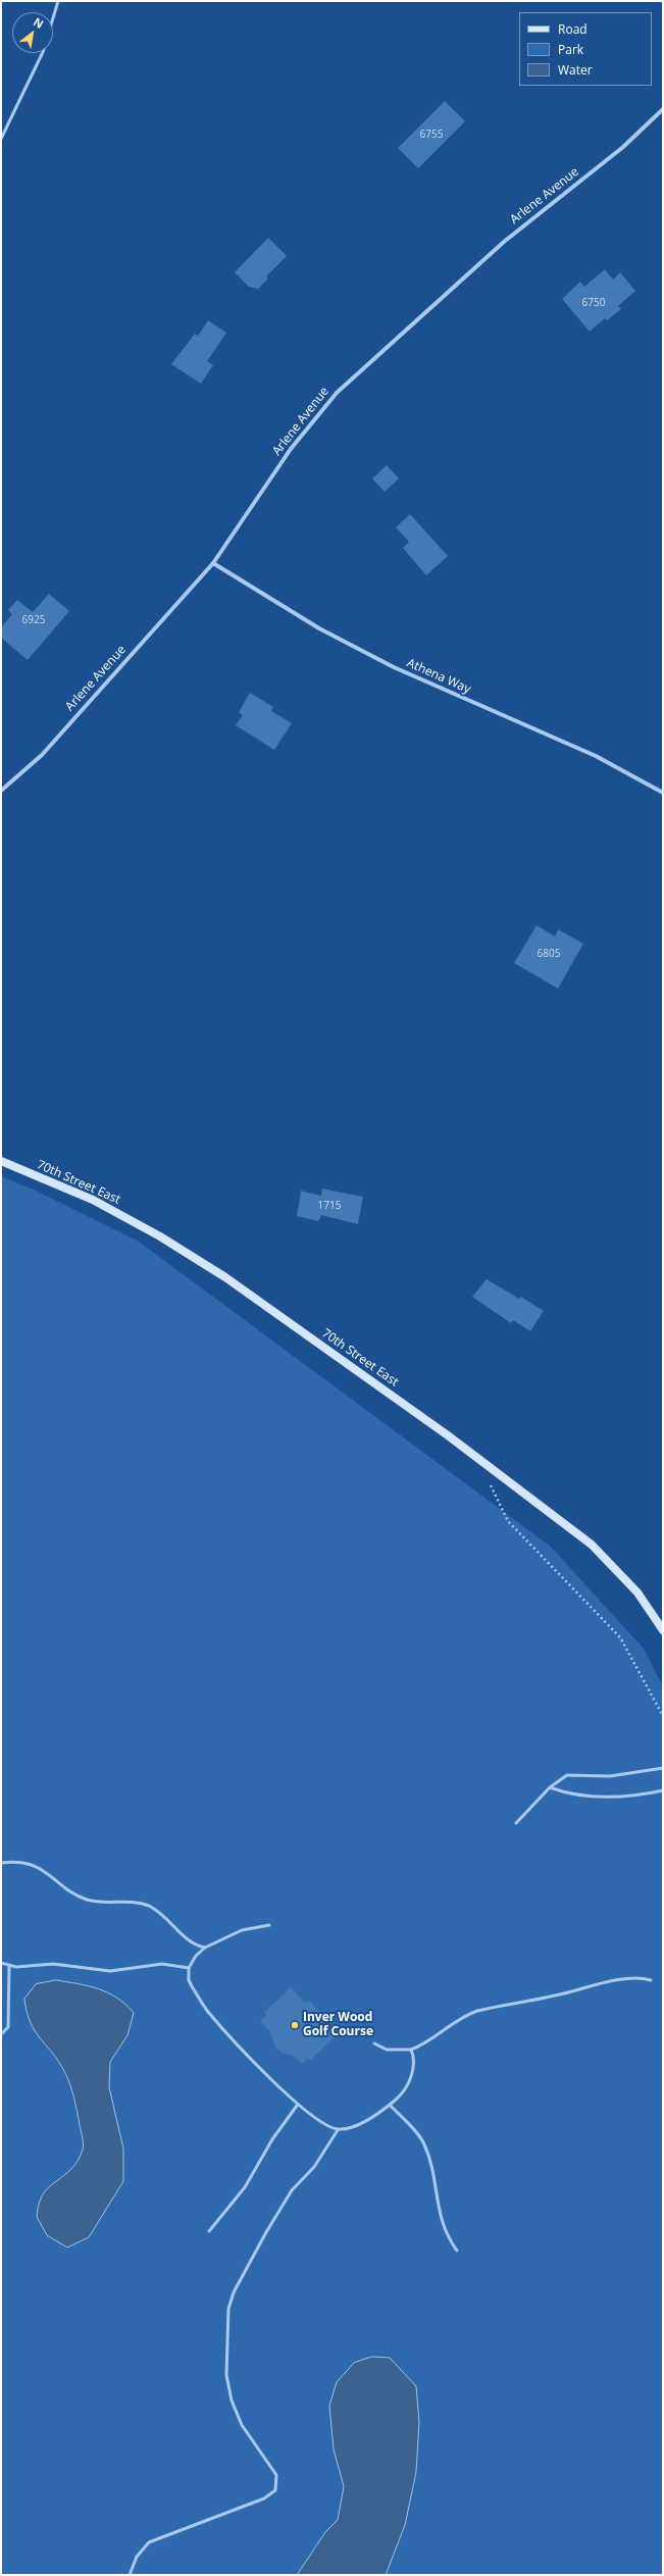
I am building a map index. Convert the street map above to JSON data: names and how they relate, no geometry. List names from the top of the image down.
{
  "streets": {
    "main road": ["70th Street East"],
    "street": ["Arlene Avenue", "Athena Way"]
  },
  "crossings": [
    ["Arlene Avenue", "Athena Way"]
  ],
  "places": ["Inver Wood Golf Course"],
  "house_numbers": [
    "6755",
    "6750",
    "6925",
    "6805",
    "1715"
  ],
  "legend": ["Road", "Park", "Water"],
  "north": "top right"
}
